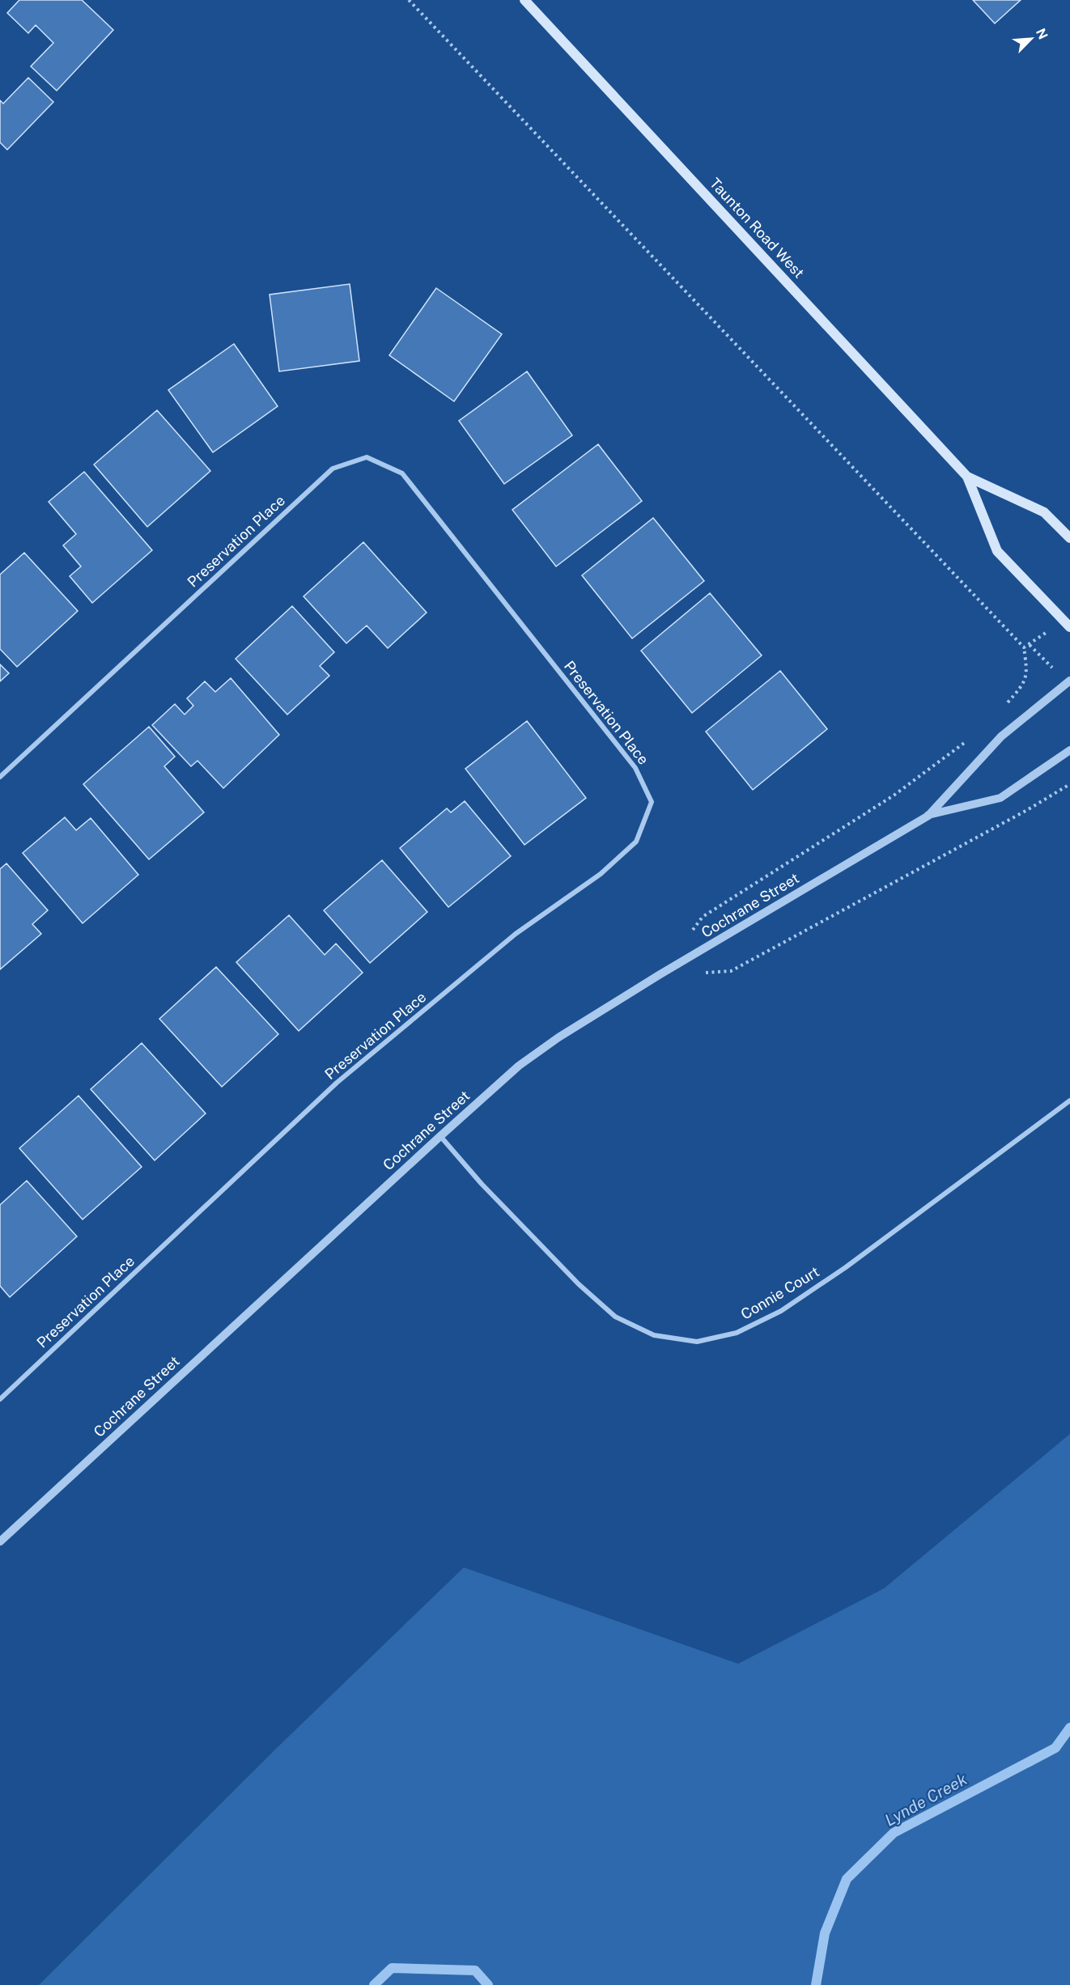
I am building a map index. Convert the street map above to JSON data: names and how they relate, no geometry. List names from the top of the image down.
{
  "streets": {
    "main road": ["Taunton Road West"],
    "street": ["Preservation Place", "Cochrane Street", "Connie Court"]
  },
  "crossings": [
    ["Cochrane Street", "Connie Court"]
  ],
  "water": ["Lynde Creek"],
  "north": "top right"
}
